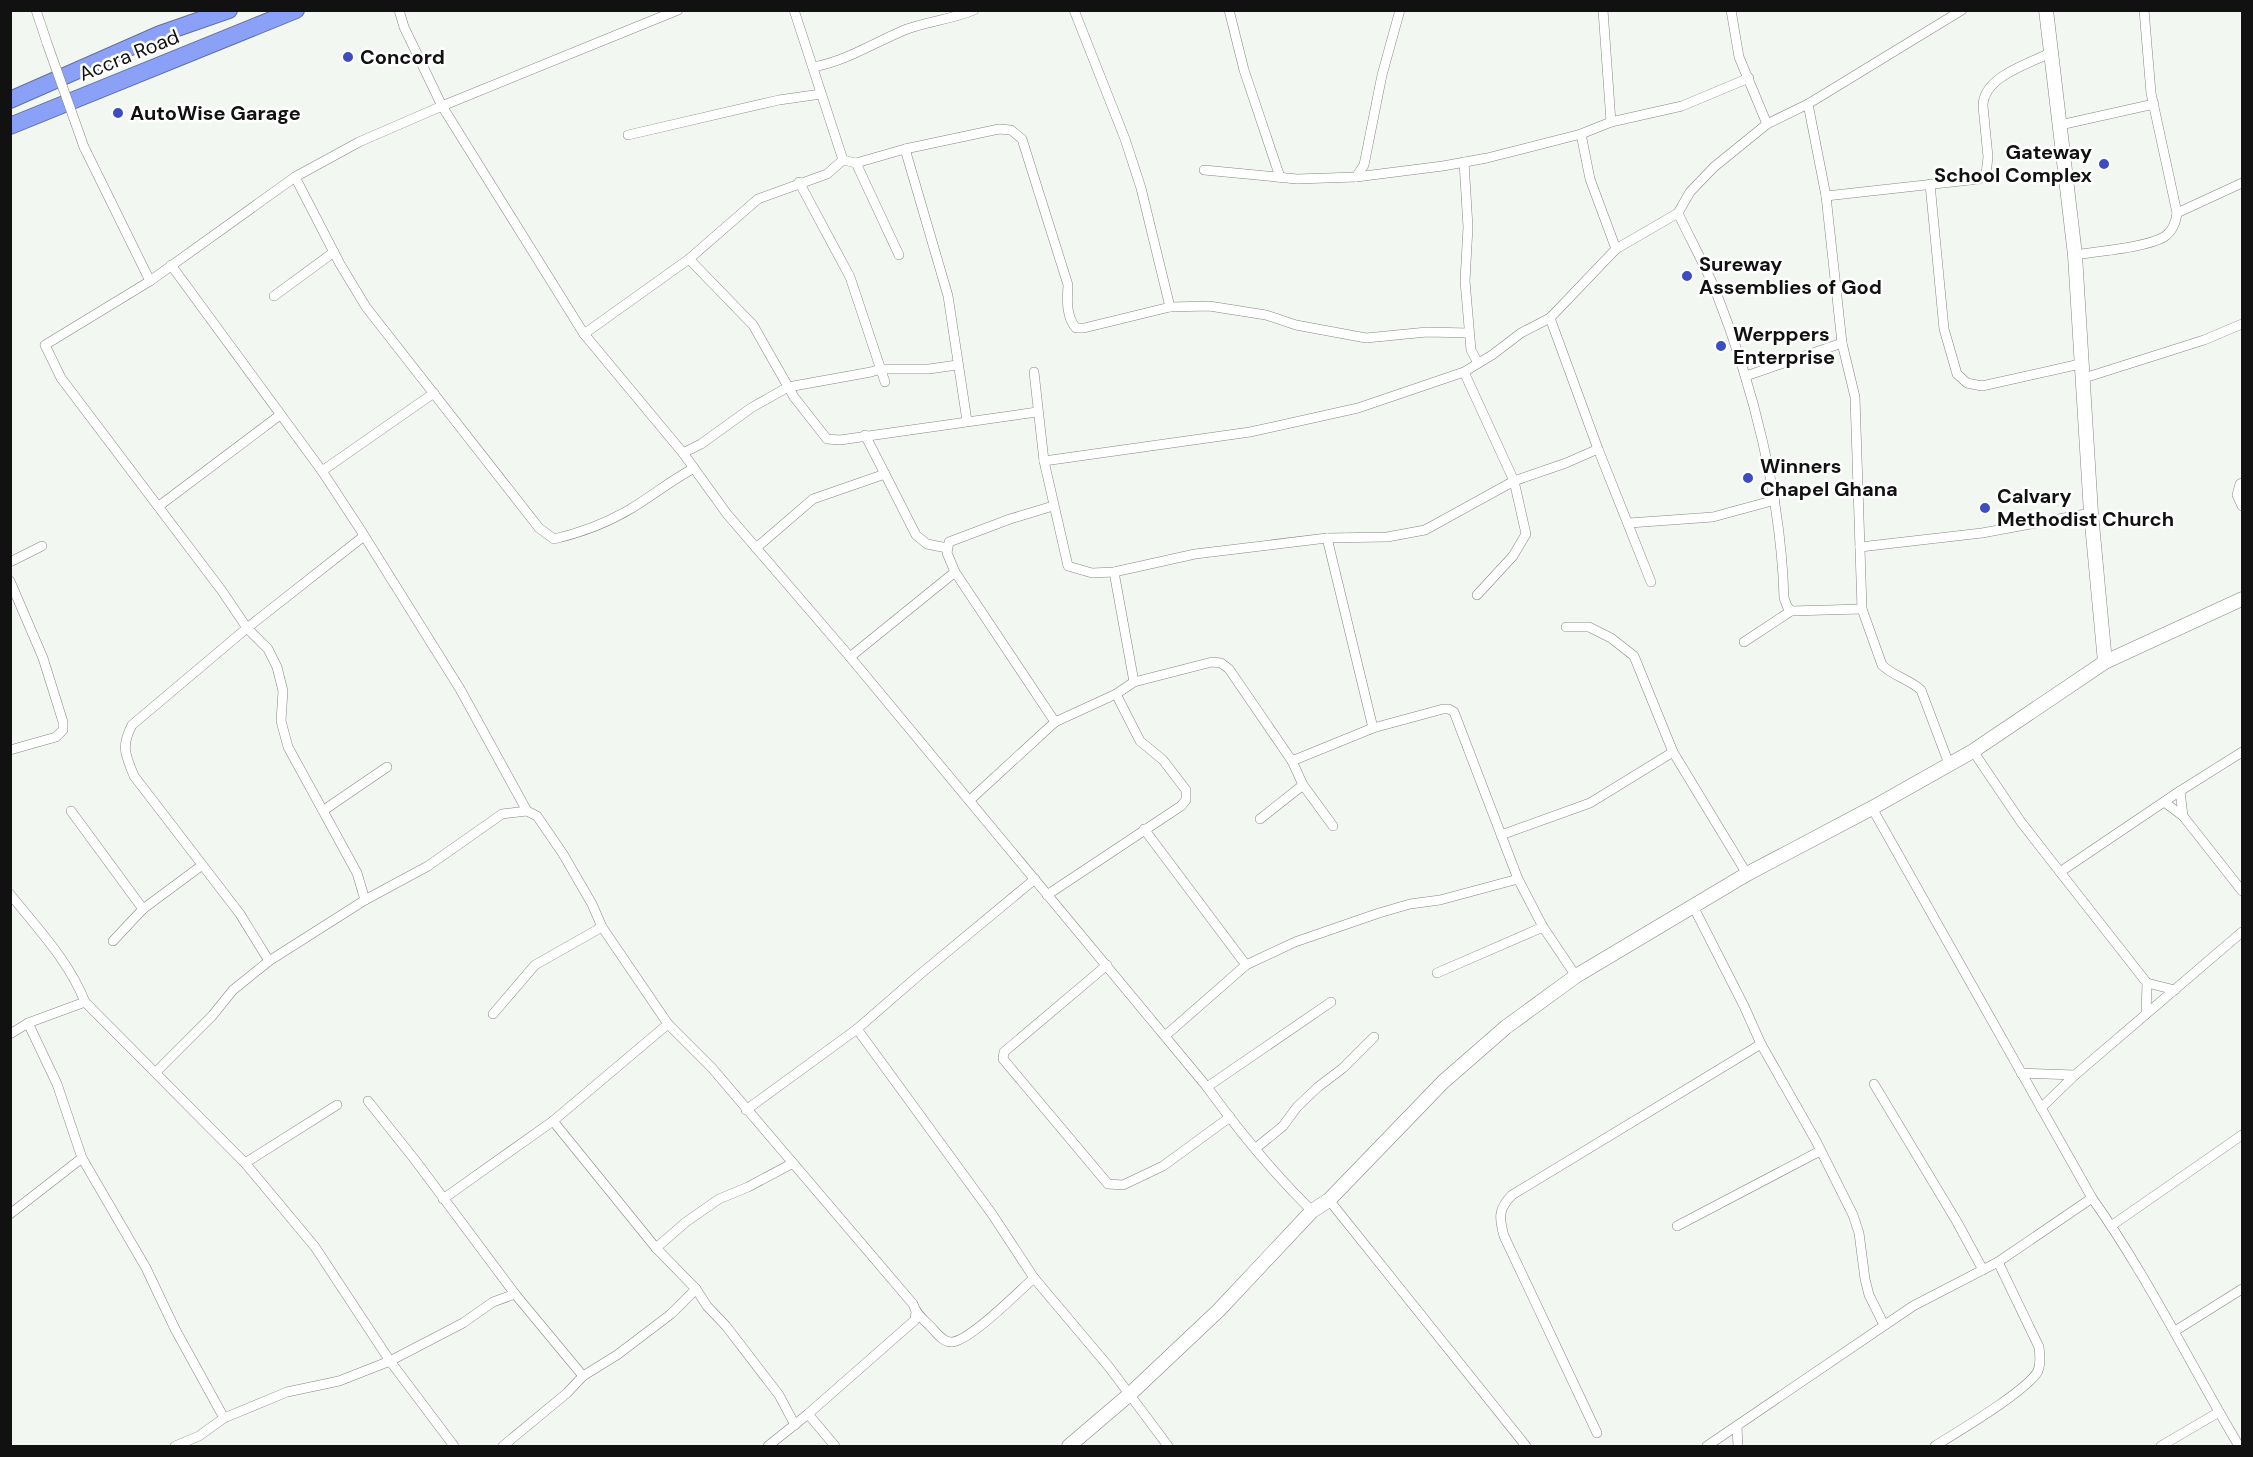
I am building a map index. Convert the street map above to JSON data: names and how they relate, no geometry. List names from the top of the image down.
{
  "streets": {
    "highway": ["Accra Road"]
  },
  "places": [
    "Concord",
    "AutoWise Garage",
    "Gateway School Complex",
    "Sureway Assemblies of God",
    "Werppers Enterprise",
    "Winners Chapel Ghana",
    "Calvary Methodist Church"
  ]
}
